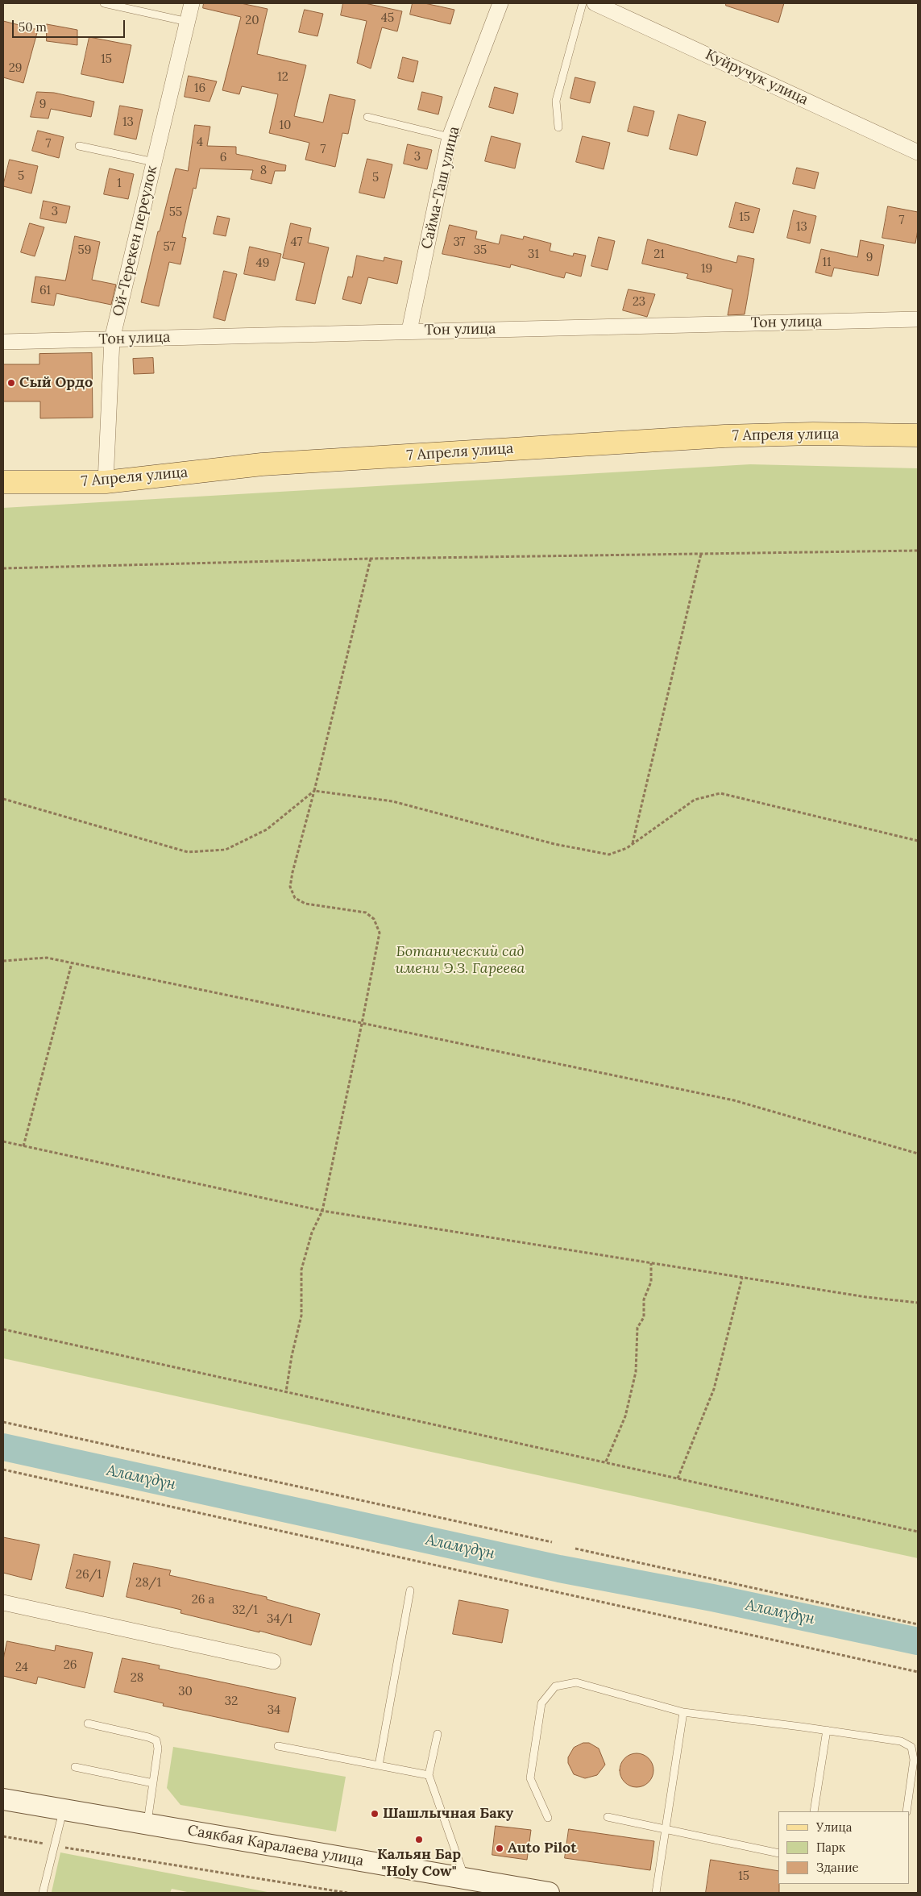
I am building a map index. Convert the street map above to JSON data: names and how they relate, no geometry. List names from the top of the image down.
{
  "streets": {
    "main road": ["7 Апреля улица", "Саякбая Каралаева улица"],
    "street": [
      "Куйручук улица",
      "Сайма-Таш улица",
      "Ой-Терекен переулок",
      "Тон улица"
    ]
  },
  "crossings": [
    ["Сайма-Таш улица", "Тон улица"],
    ["Ой-Терекен переулок", "Тон улица"],
    ["Ой-Терекен переулок", "7 Апреля улица"]
  ],
  "water": ["Аламүдүн"],
  "parks": ["Ботанический сад имени Э.З. Гареева"],
  "places": [
    "Сый Ордо",
    "Шашлычная Баку",
    "Кальян Бар \"Holy Cow\"",
    "Auto Pilot"
  ],
  "house_numbers": [
    "45",
    "20",
    "15",
    "29",
    "12",
    "16",
    "9",
    "13",
    "10",
    "4",
    "7",
    "7",
    "3",
    "6",
    "8",
    "5",
    "5",
    "1",
    "3",
    "55",
    "15",
    "7",
    "13",
    "47",
    "37",
    "57",
    "59",
    "35",
    "31",
    "21",
    "9",
    "11",
    "49",
    "19",
    "61",
    "23",
    "26/1",
    "28/1",
    "26 а",
    "32/1",
    "34/1",
    "26",
    "24",
    "28",
    "30",
    "32",
    "34",
    "15"
  ],
  "legend": ["Улица", "Парк", "Здание"],
  "scale_bar": "50 m"
}
